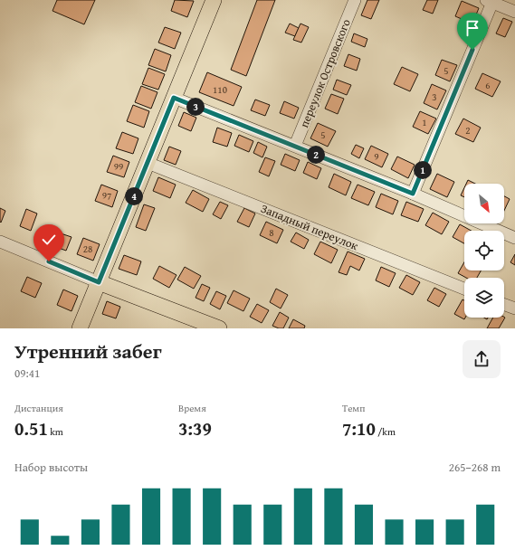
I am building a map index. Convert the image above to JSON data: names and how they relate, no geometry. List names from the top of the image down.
{
  "streets": {
    "street": ["переулок Островского", "Западный переулок"]
  },
  "house_numbers": [
    "5",
    "6",
    "110",
    "3",
    "1",
    "2",
    "5",
    "9",
    "99",
    "97",
    "8",
    "28"
  ],
  "north": "bottom right",
  "page": {
    "pins": [
      "3",
      "2",
      "1",
      "4"
    ],
    "heading": ["Утренний забег", "09:41"],
    "stats": [
      ["Дистанция", "0.51 km"],
      ["Время", "3:39"],
      ["Темп", "7:10 /km"]
    ],
    "chart": ["Набор высоты", "265–268 m"]
  }
}
